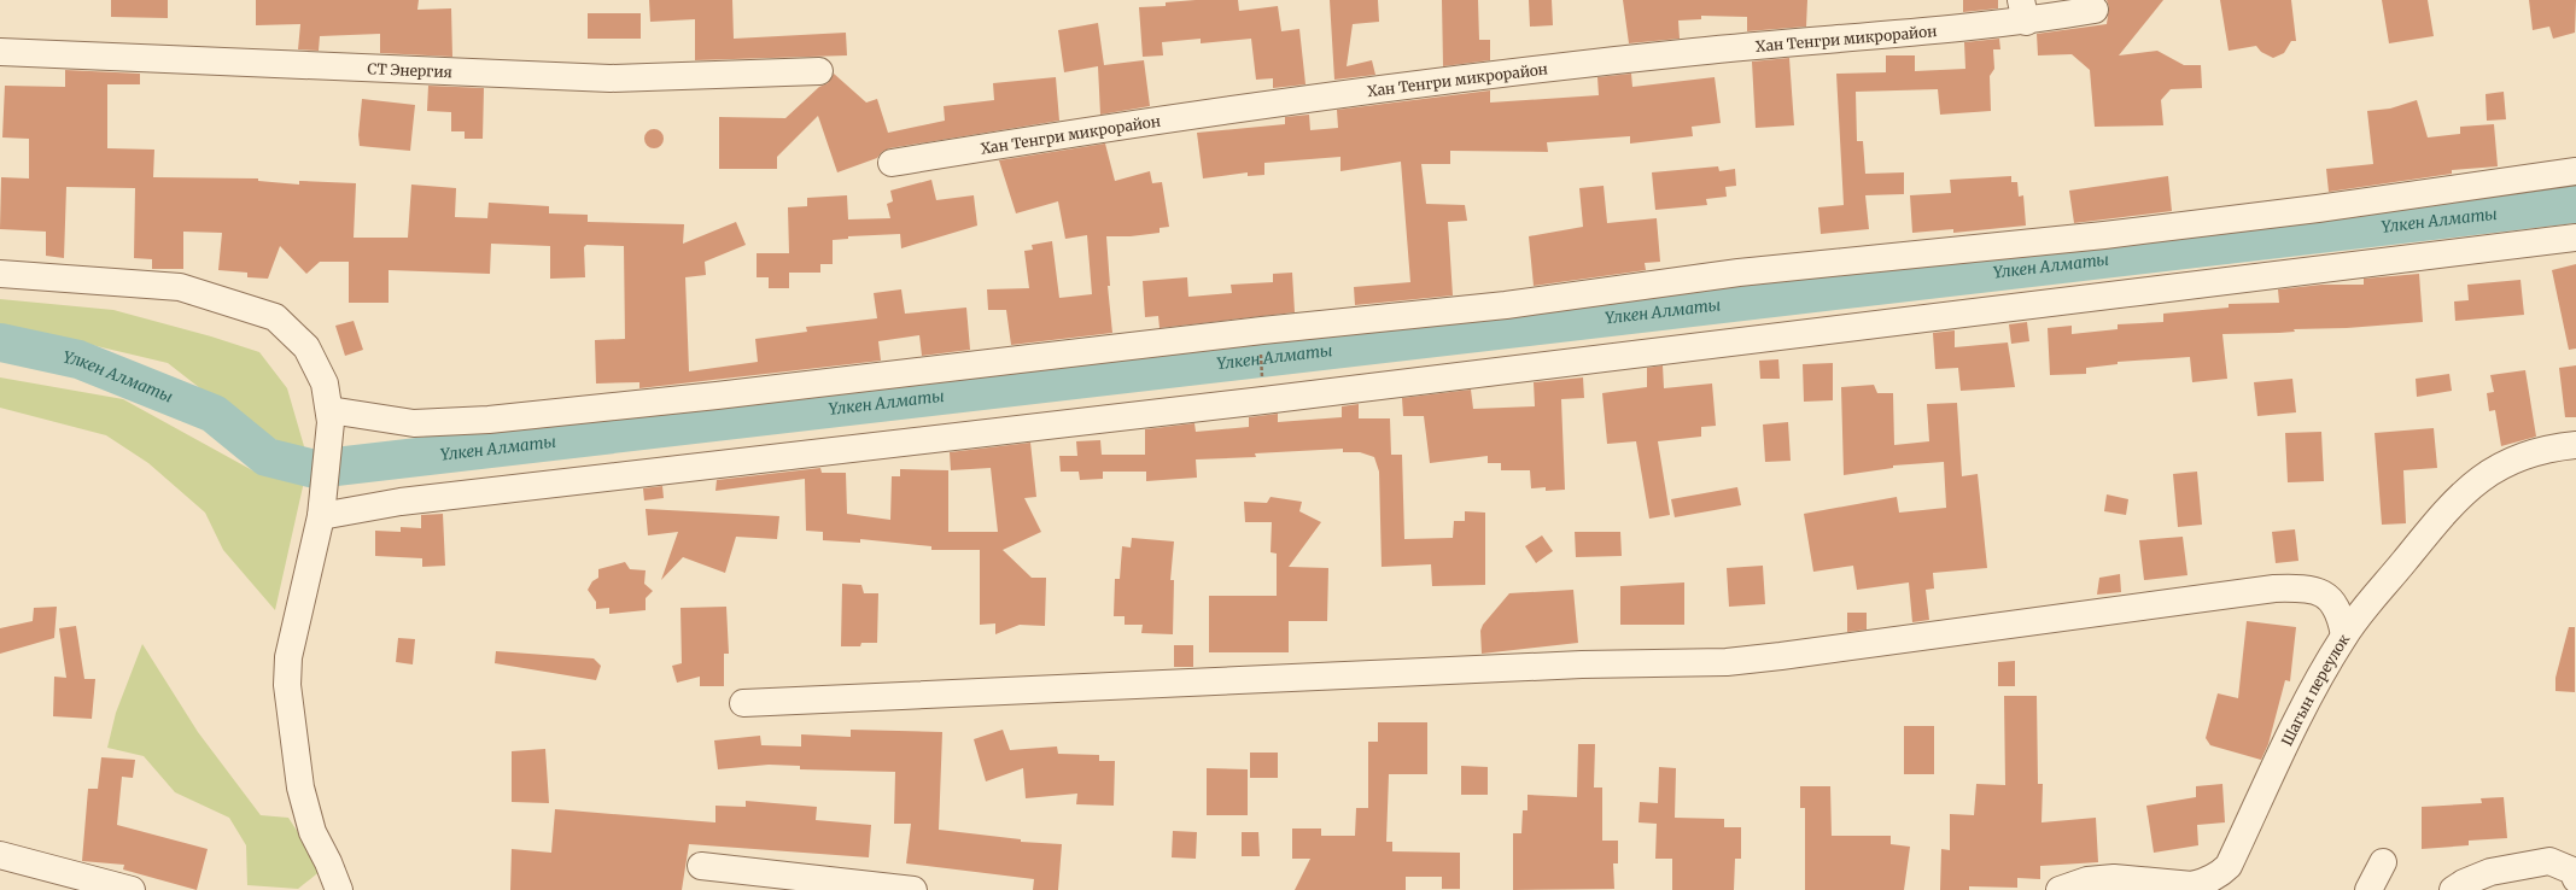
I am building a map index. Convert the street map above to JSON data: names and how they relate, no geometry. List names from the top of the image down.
{
  "streets": {
    "street": ["Хан Тенгри микрорайон", "СТ Энергия", "Шагын переулок"]
  },
  "water": ["Үлкен Алматы"]
}
